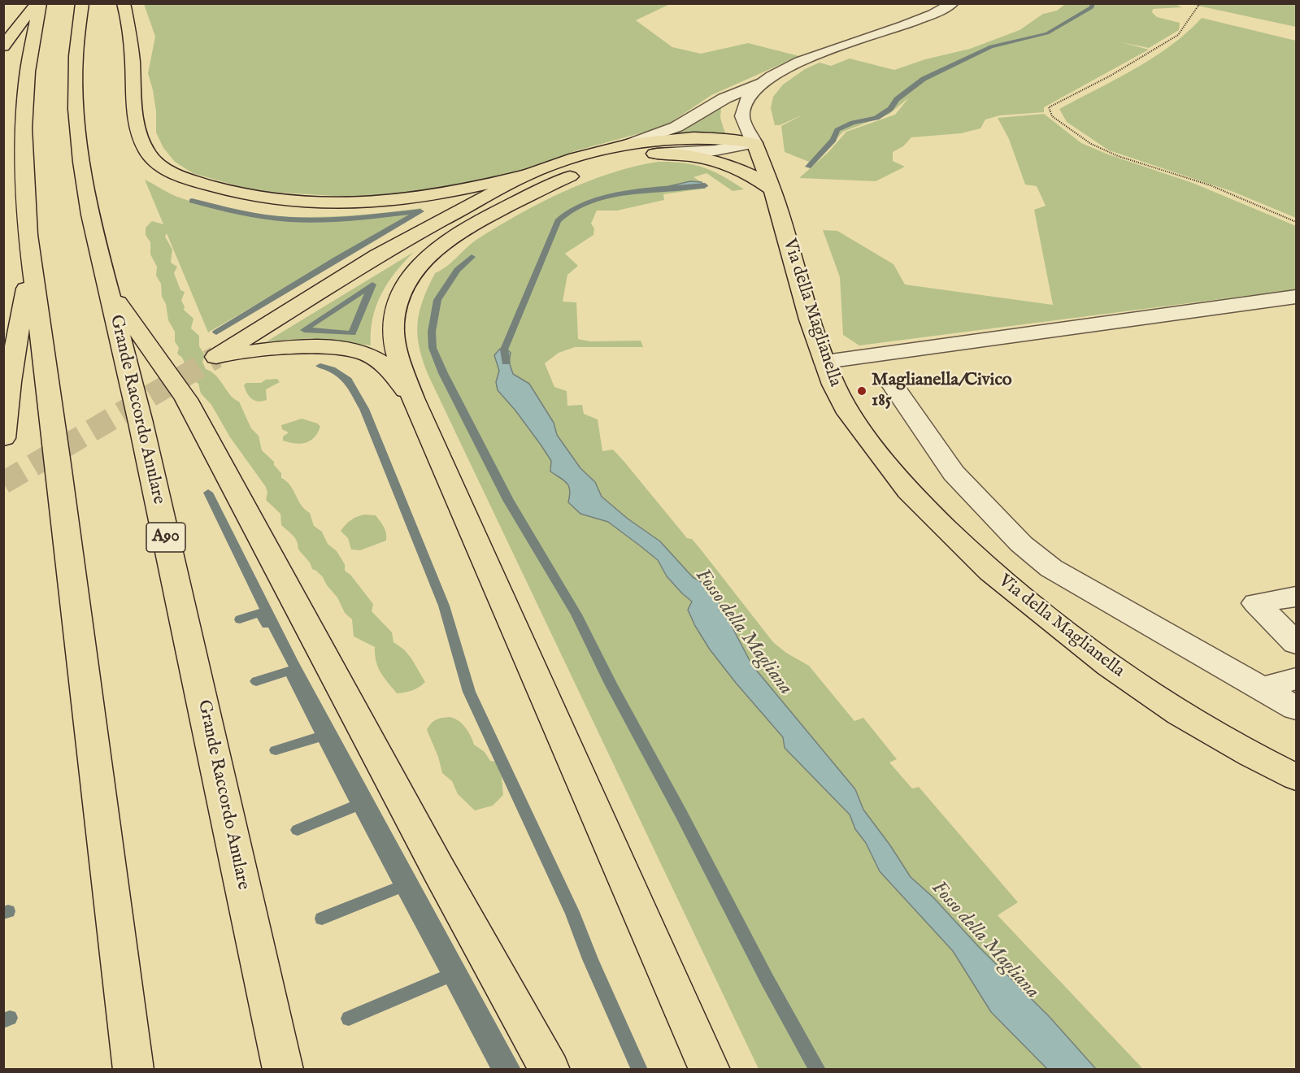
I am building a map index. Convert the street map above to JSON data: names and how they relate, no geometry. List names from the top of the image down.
{
  "streets": {
    "main road": ["Via della Maglianella", "Grande Raccordo Anulare", "A90"]
  },
  "water": ["Fosso della Magliana"],
  "places": ["Maglianella/Civico 185"]
}
